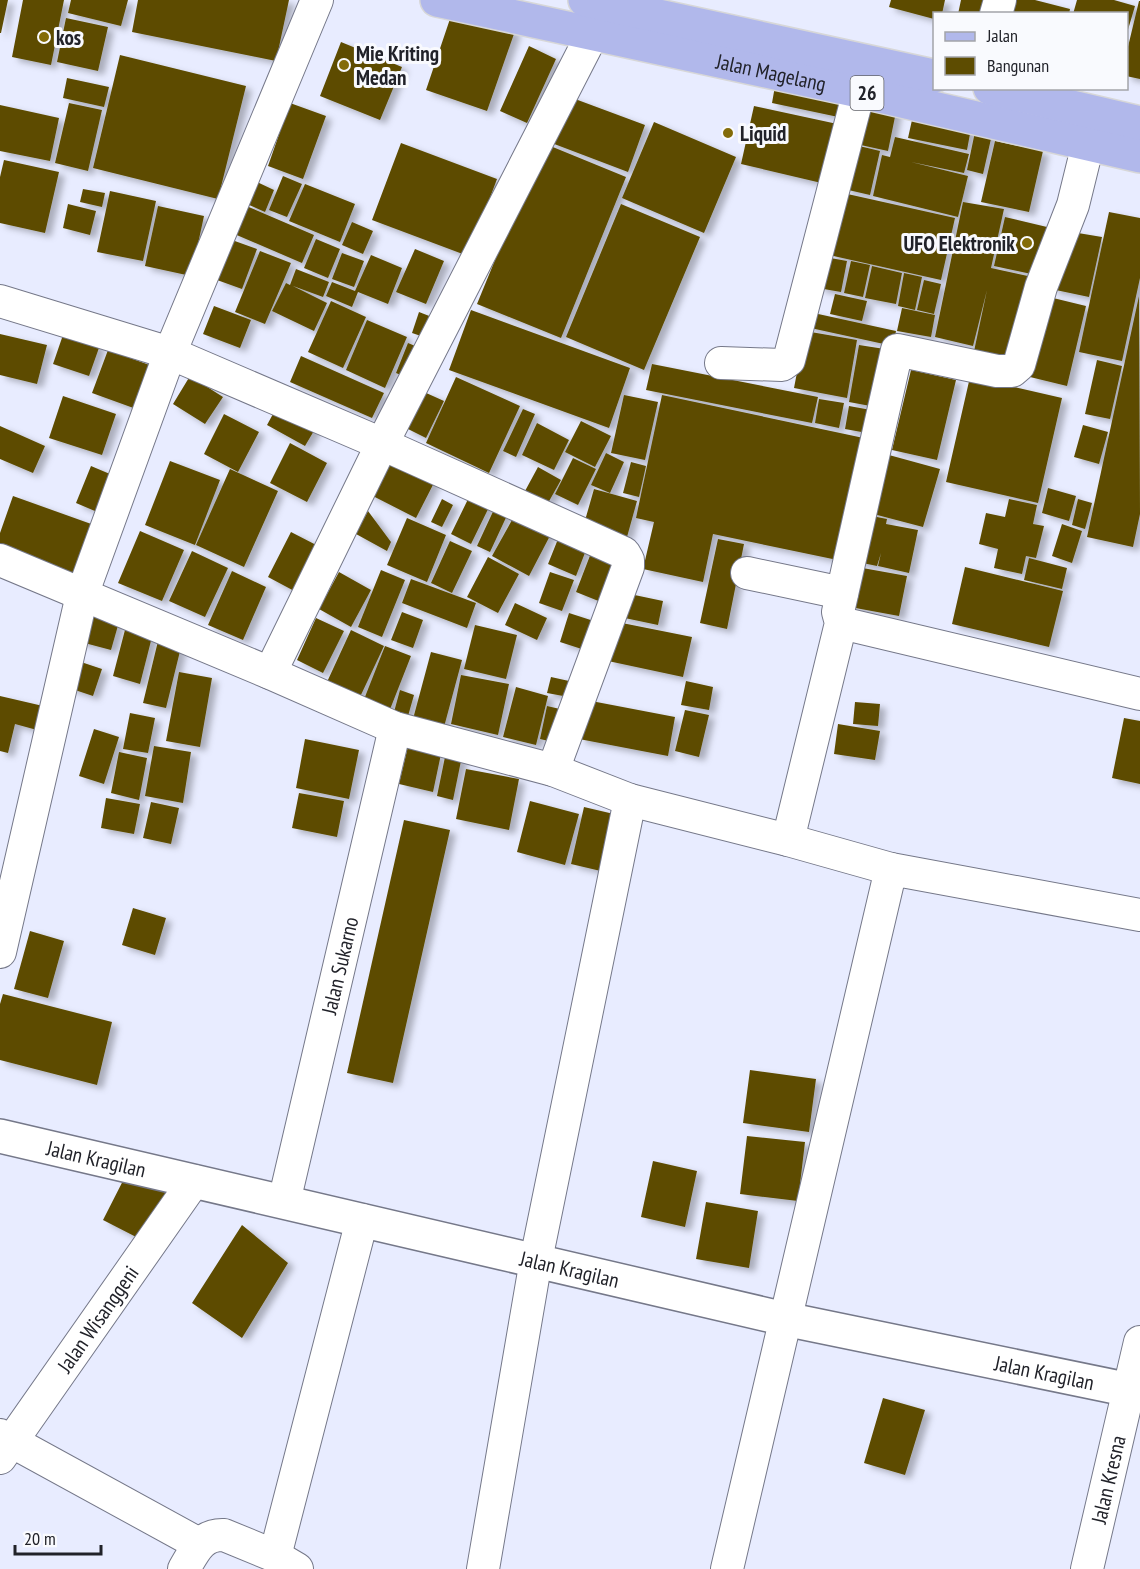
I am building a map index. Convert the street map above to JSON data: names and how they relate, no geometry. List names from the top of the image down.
{
  "streets": {
    "main road": ["Jalan Magelang", "26"],
    "street": [
      "Jalan Sukarno",
      "Jalan Kragilan",
      "Jalan Wisanggeni",
      "Jalan Kresna"
    ]
  },
  "crossings": [
    ["Jalan Sukarno", "Jalan Kragilan"],
    ["Jalan Kragilan", "Jalan Wisanggeni"],
    ["Jalan Kragilan", "Jalan Kresna"]
  ],
  "places": [
    "kos",
    "Mie Kriting Medan",
    "Liquid",
    "UFO Elektronik"
  ],
  "legend": ["Jalan", "Bangunan"],
  "scale_bar": "20 m"
}
